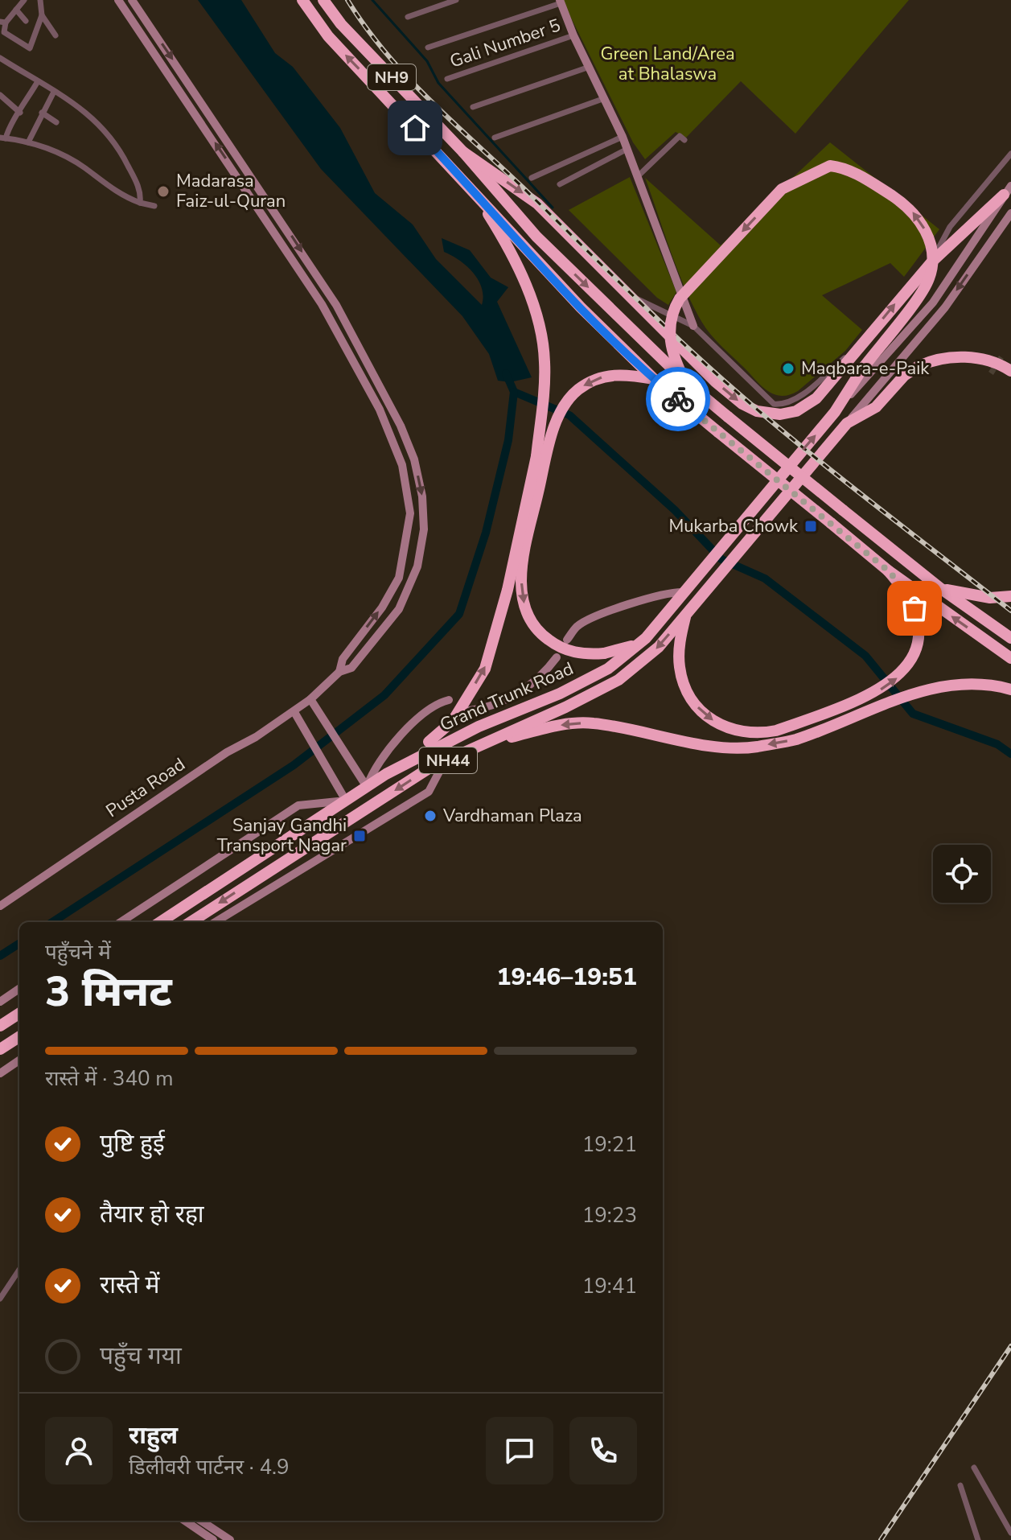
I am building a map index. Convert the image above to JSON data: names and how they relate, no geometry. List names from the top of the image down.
{
  "streets": {
    "highway": ["NH9", "Grand Trunk Road", "NH44"],
    "main road": ["Pusta Road"],
    "street": ["Gali Number 5"]
  },
  "parks": ["Green Land/Area at Bhalaswa"],
  "places": {
    "other": ["Madarasa Faiz-ul-Quran", "Maqbara-e-Paik", "Vardhaman Plaza"],
    "transit": ["Mukarba Chowk", "Sanjay Gandhi Transport Nagar"]
  },
  "page": {
    "heading": ["3 मिनट", "पहुँचने में", "19:46–19:51"],
    "panel": ["राहुल", "डिलीवरी पार्टनर · 4.9"],
    "bar": "रास्ते में · 340 m",
    "list": [
      ["पुष्टि हुई", "19:21"],
      ["तैयार हो रहा", "19:23"],
      ["रास्ते में", "19:41"],
      "पहुँच गया"
    ]
  }
}
